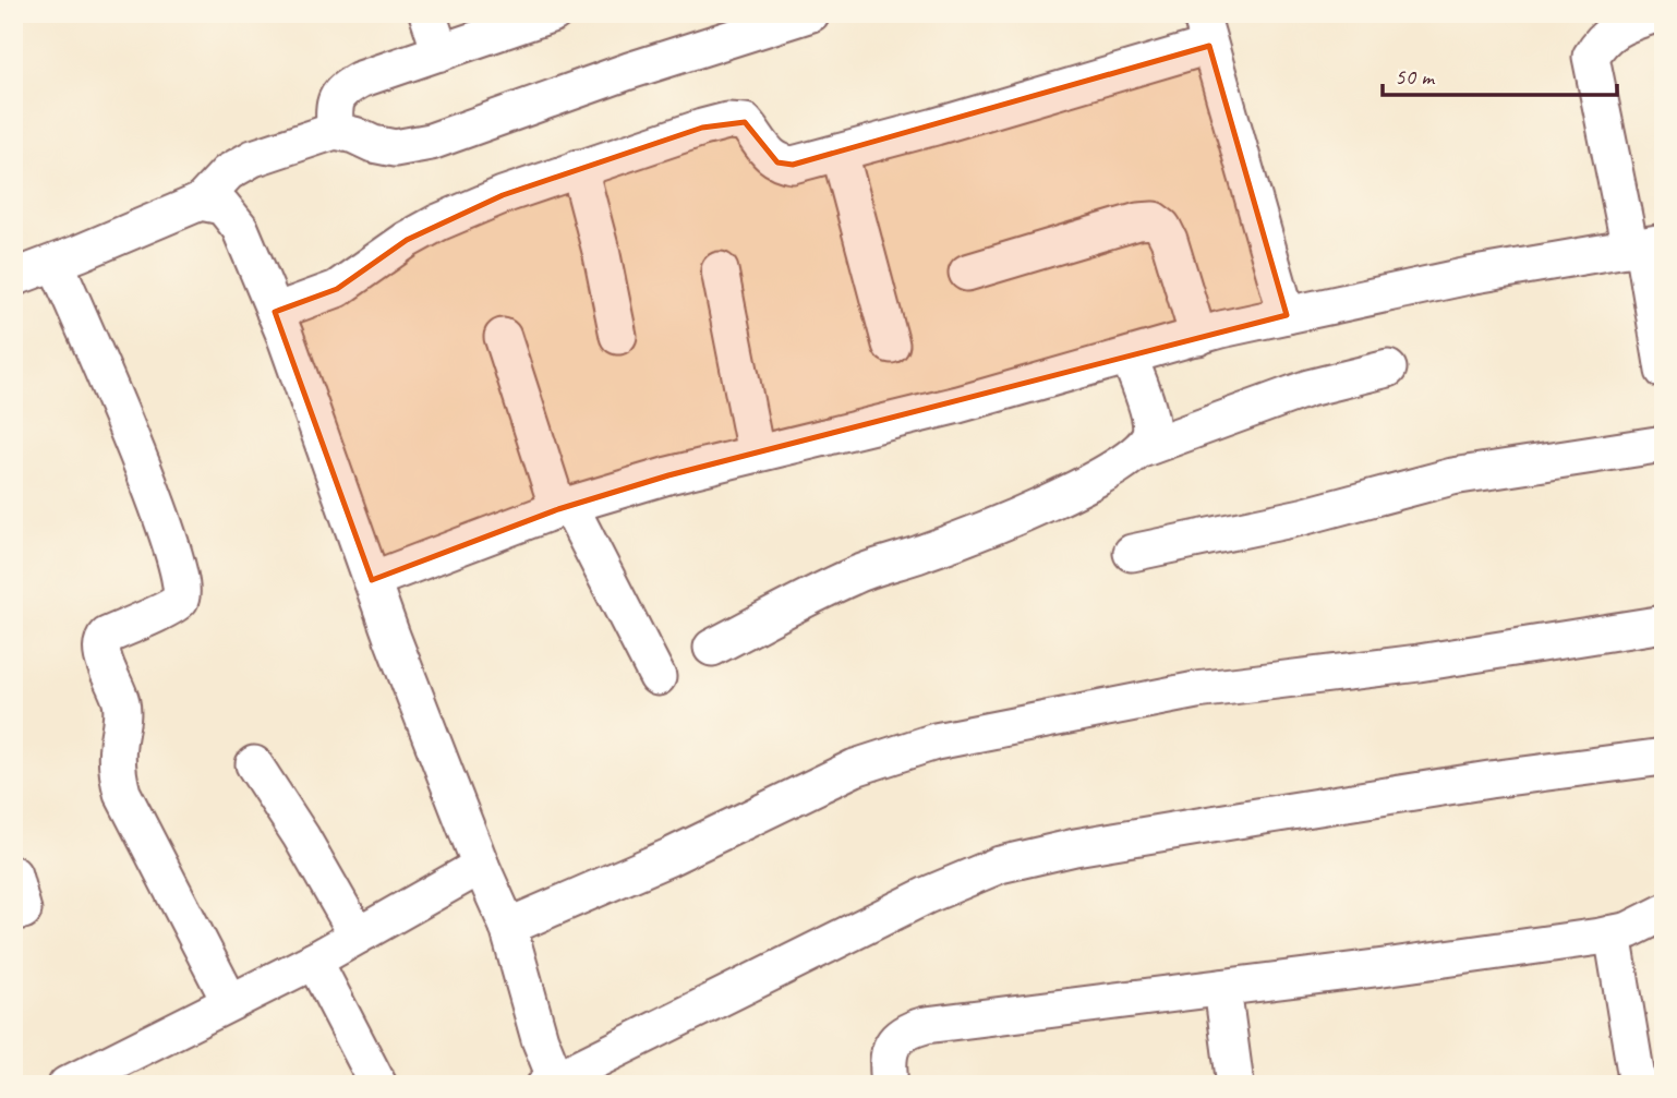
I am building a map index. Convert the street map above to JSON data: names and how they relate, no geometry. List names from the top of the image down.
{
  "scale_bar": "50 m"
}
